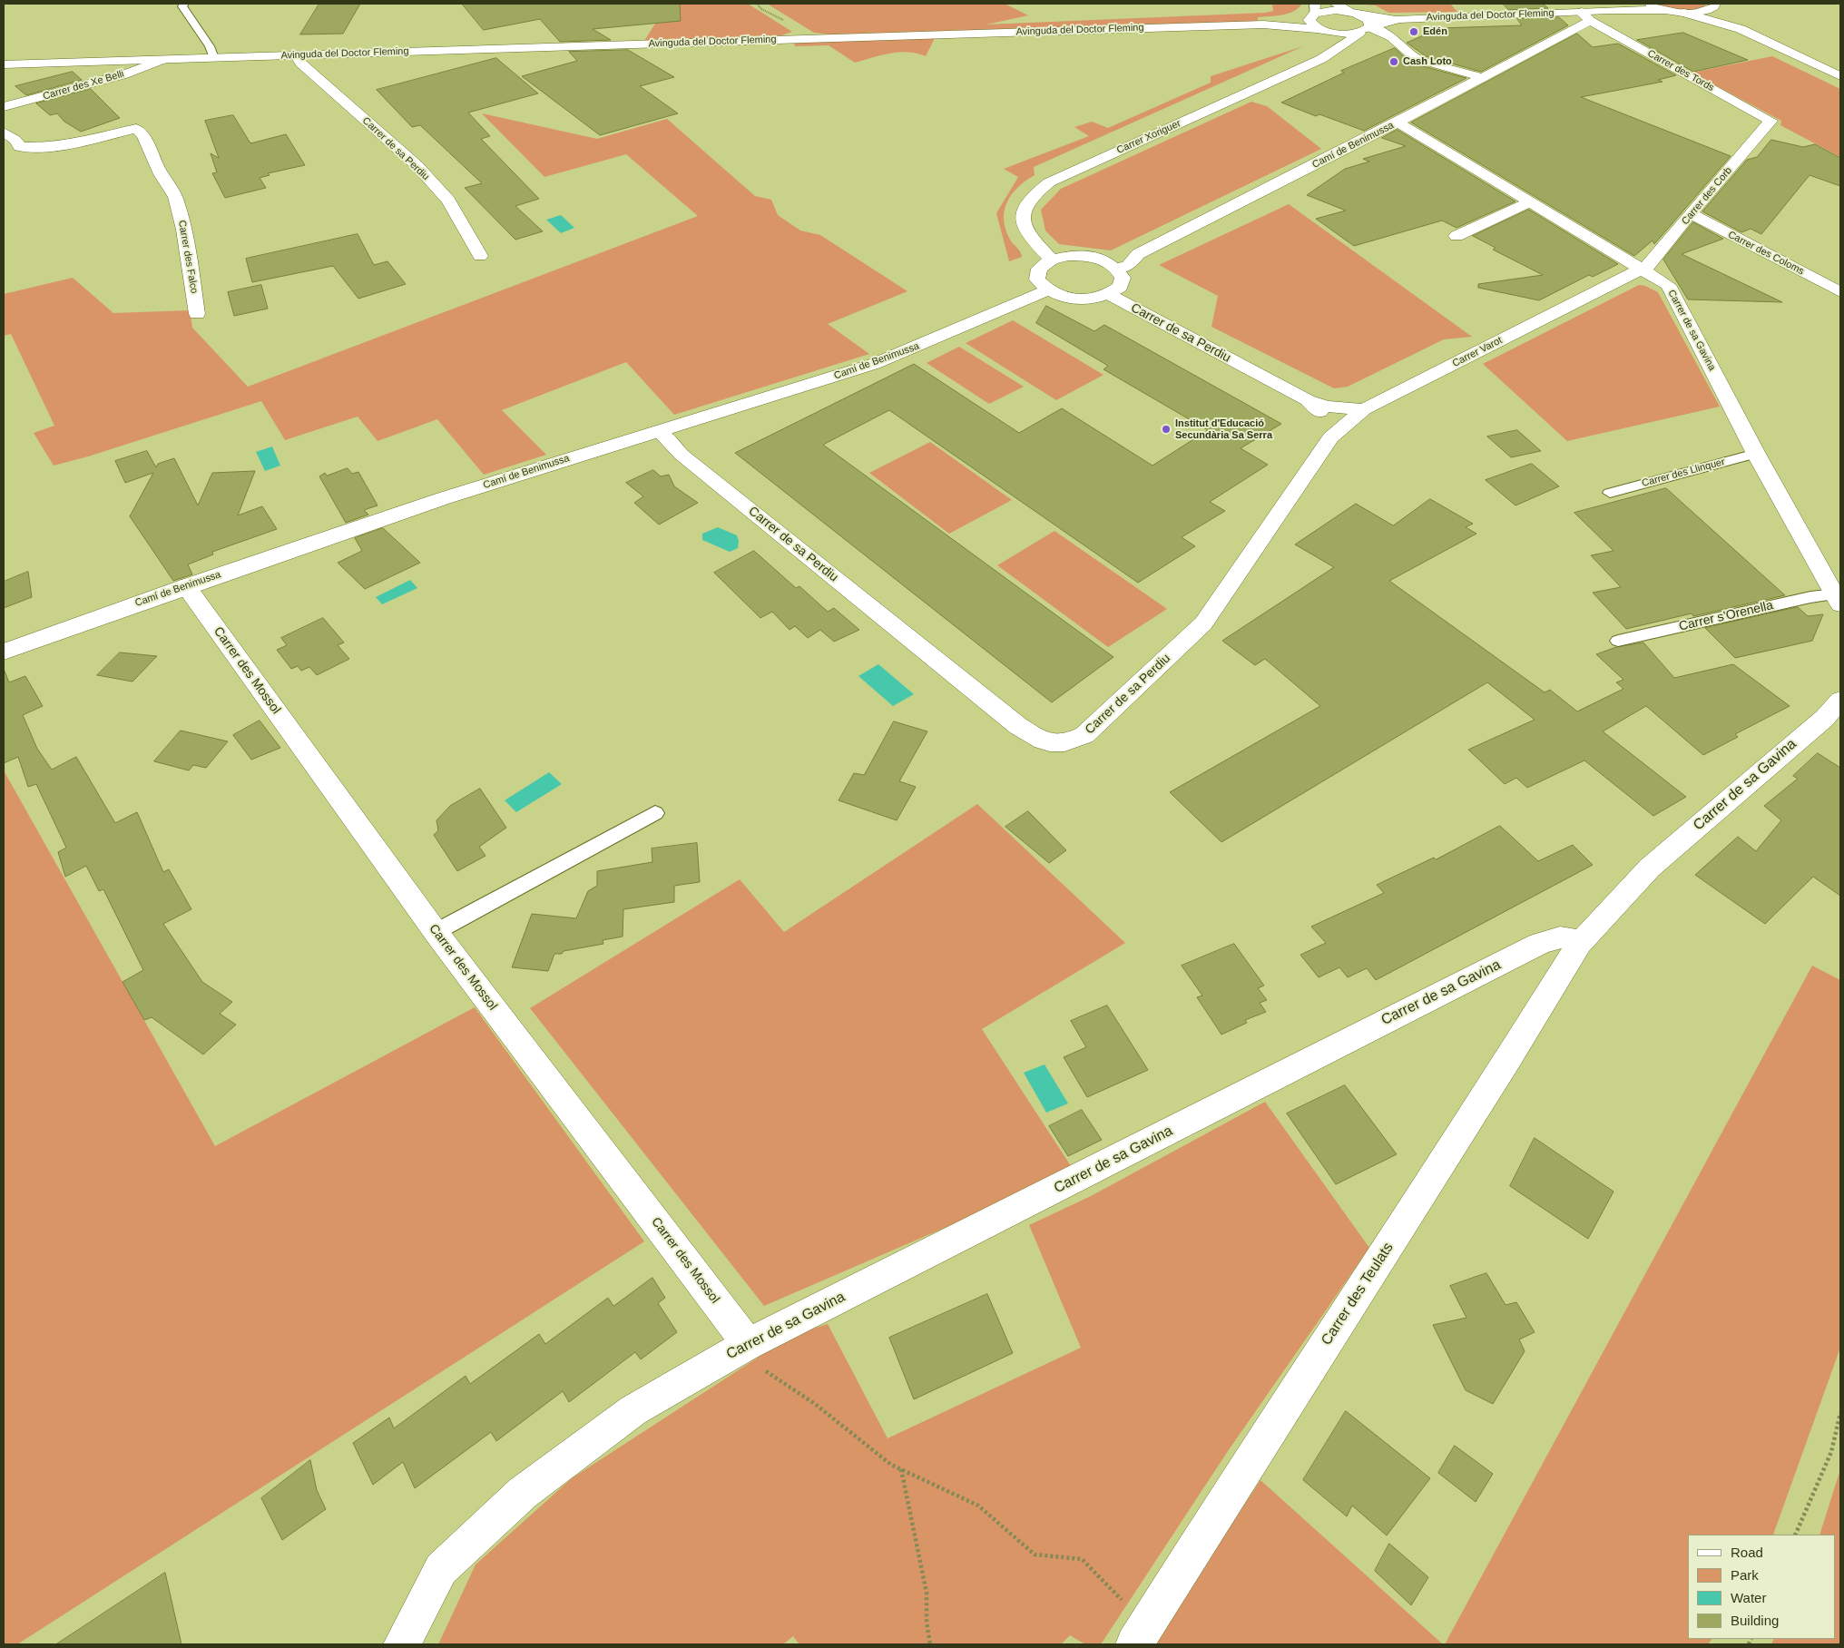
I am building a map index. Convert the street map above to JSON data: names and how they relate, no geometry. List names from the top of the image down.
{
  "streets": {
    "street": [
      "Avinguda del Doctor Fleming",
      "Carrer des Tords",
      "Carrer des Xe Belli",
      "Carrer Xoriguer",
      "Camí de Benimussa",
      "Carrer de sa Perdiu",
      "Carrer des Corb",
      "Carrer des Coloms",
      "Carrer des Falco",
      "Carrer de sa Gavina",
      "Carrer Varot",
      "Carrer des Mossol",
      "Carrer des Teulats"
    ],
    "lane": ["Carrer des Llinquer", "Carrer s'Orenella"]
  },
  "crossings": [
    ["Avinguda del Doctor Fleming", "Carrer des Tords"],
    ["Avinguda del Doctor Fleming", "Carrer des Xe Belli"],
    ["Avinguda del Doctor Fleming", "Carrer Xoriguer"],
    ["Avinguda del Doctor Fleming", "Camí de Benimussa"],
    ["Avinguda del Doctor Fleming", "Carrer de sa Perdiu"],
    ["Carrer des Tords", "Camí de Benimussa"],
    ["Carrer des Tords", "Carrer des Corb"],
    ["Camí de Benimussa", "Carrer de sa Perdiu"],
    ["Camí de Benimussa", "Carrer de sa Gavina"],
    ["Camí de Benimussa", "Carrer des Mossol"],
    ["Carrer de sa Perdiu", "Carrer Varot"],
    ["Carrer des Corb", "Carrer des Coloms"],
    ["Carrer des Corb", "Carrer de sa Gavina"],
    ["Carrer des Corb", "Carrer Varot"],
    ["Carrer de sa Gavina", "Carrer Varot"],
    ["Carrer de sa Gavina", "Carrer des Llinquer"],
    ["Carrer de sa Gavina", "Carrer s'Orenella"],
    ["Carrer de sa Gavina", "Carrer des Mossol"],
    ["Carrer de sa Gavina", "Carrer des Teulats"]
  ],
  "places": ["Edén", "Cash Loto", "Institut d'Educació Secundària Sa Serra"],
  "legend": [
    "Road",
    "Park",
    "Water",
    "Building"
  ]
}
